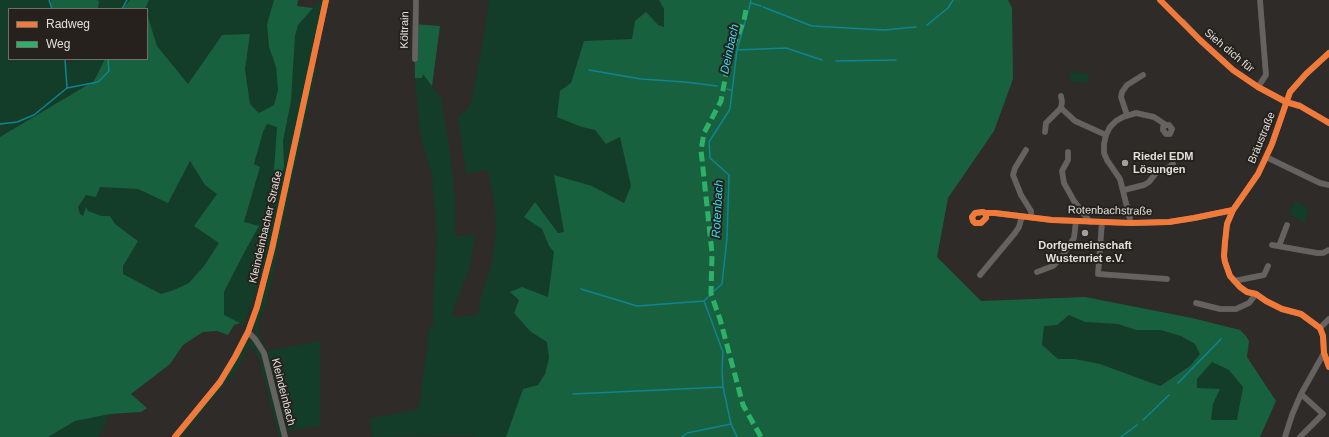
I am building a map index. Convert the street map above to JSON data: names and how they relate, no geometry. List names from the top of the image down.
{
  "streets": {
    "street": [
      "Költrain",
      "Sieh dich für",
      "Bräustraße",
      "Rotenbachstraße",
      "Kleindeinbacher Straße",
      "Kleindeinbach"
    ]
  },
  "crossings": [
    ["Sieh dich für", "Bräustraße"],
    ["Bräustraße", "Rotenbachstraße"],
    ["Kleindeinbacher Straße", "Kleindeinbach"]
  ],
  "water": ["Deinbach", "Rotenbach"],
  "places": ["Riedel EDM Lösungen", "Dorfgemeinschaft Wustenriet e.V."],
  "legend": ["Radweg", "Weg"]
}
